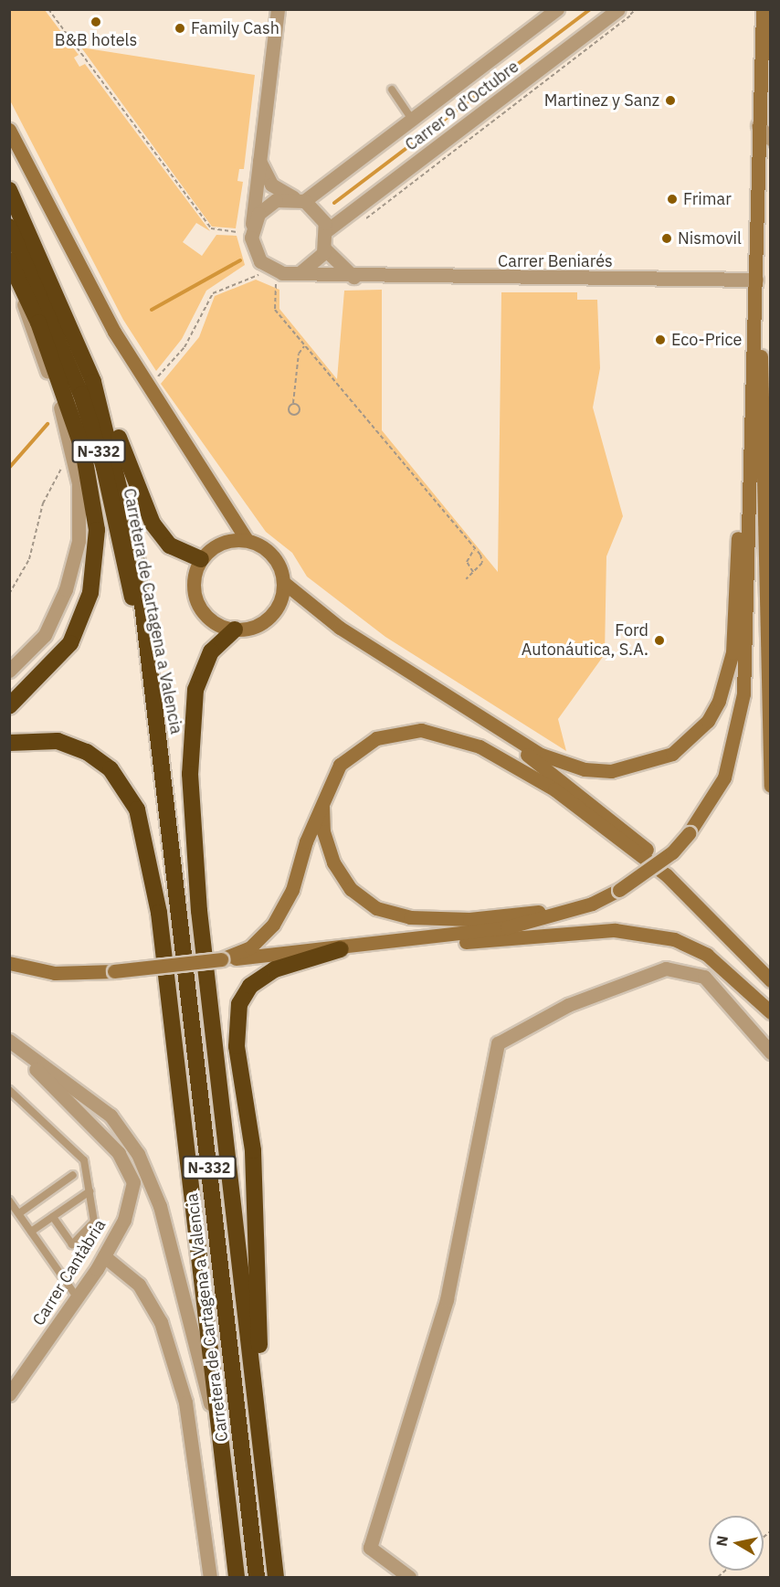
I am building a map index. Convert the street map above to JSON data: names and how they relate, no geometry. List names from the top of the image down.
{
  "streets": {
    "highway": ["N-332", "Carretera de Cartagena a Valencia"],
    "street": ["Carrer 9 d’Octubre", "Carrer Beniarés", "Carrer Cantàbria"]
  },
  "crossings": [
    ["Carrer 9 d’Octubre", "Carrer Beniarés"]
  ],
  "places": [
    "B&B hotels",
    "Family Cash",
    "Martinez y Sanz",
    "Frimar",
    "Nismovil",
    "Eco-Price",
    "Ford Autonáutica, S.A."
  ],
  "north": "left"
}
